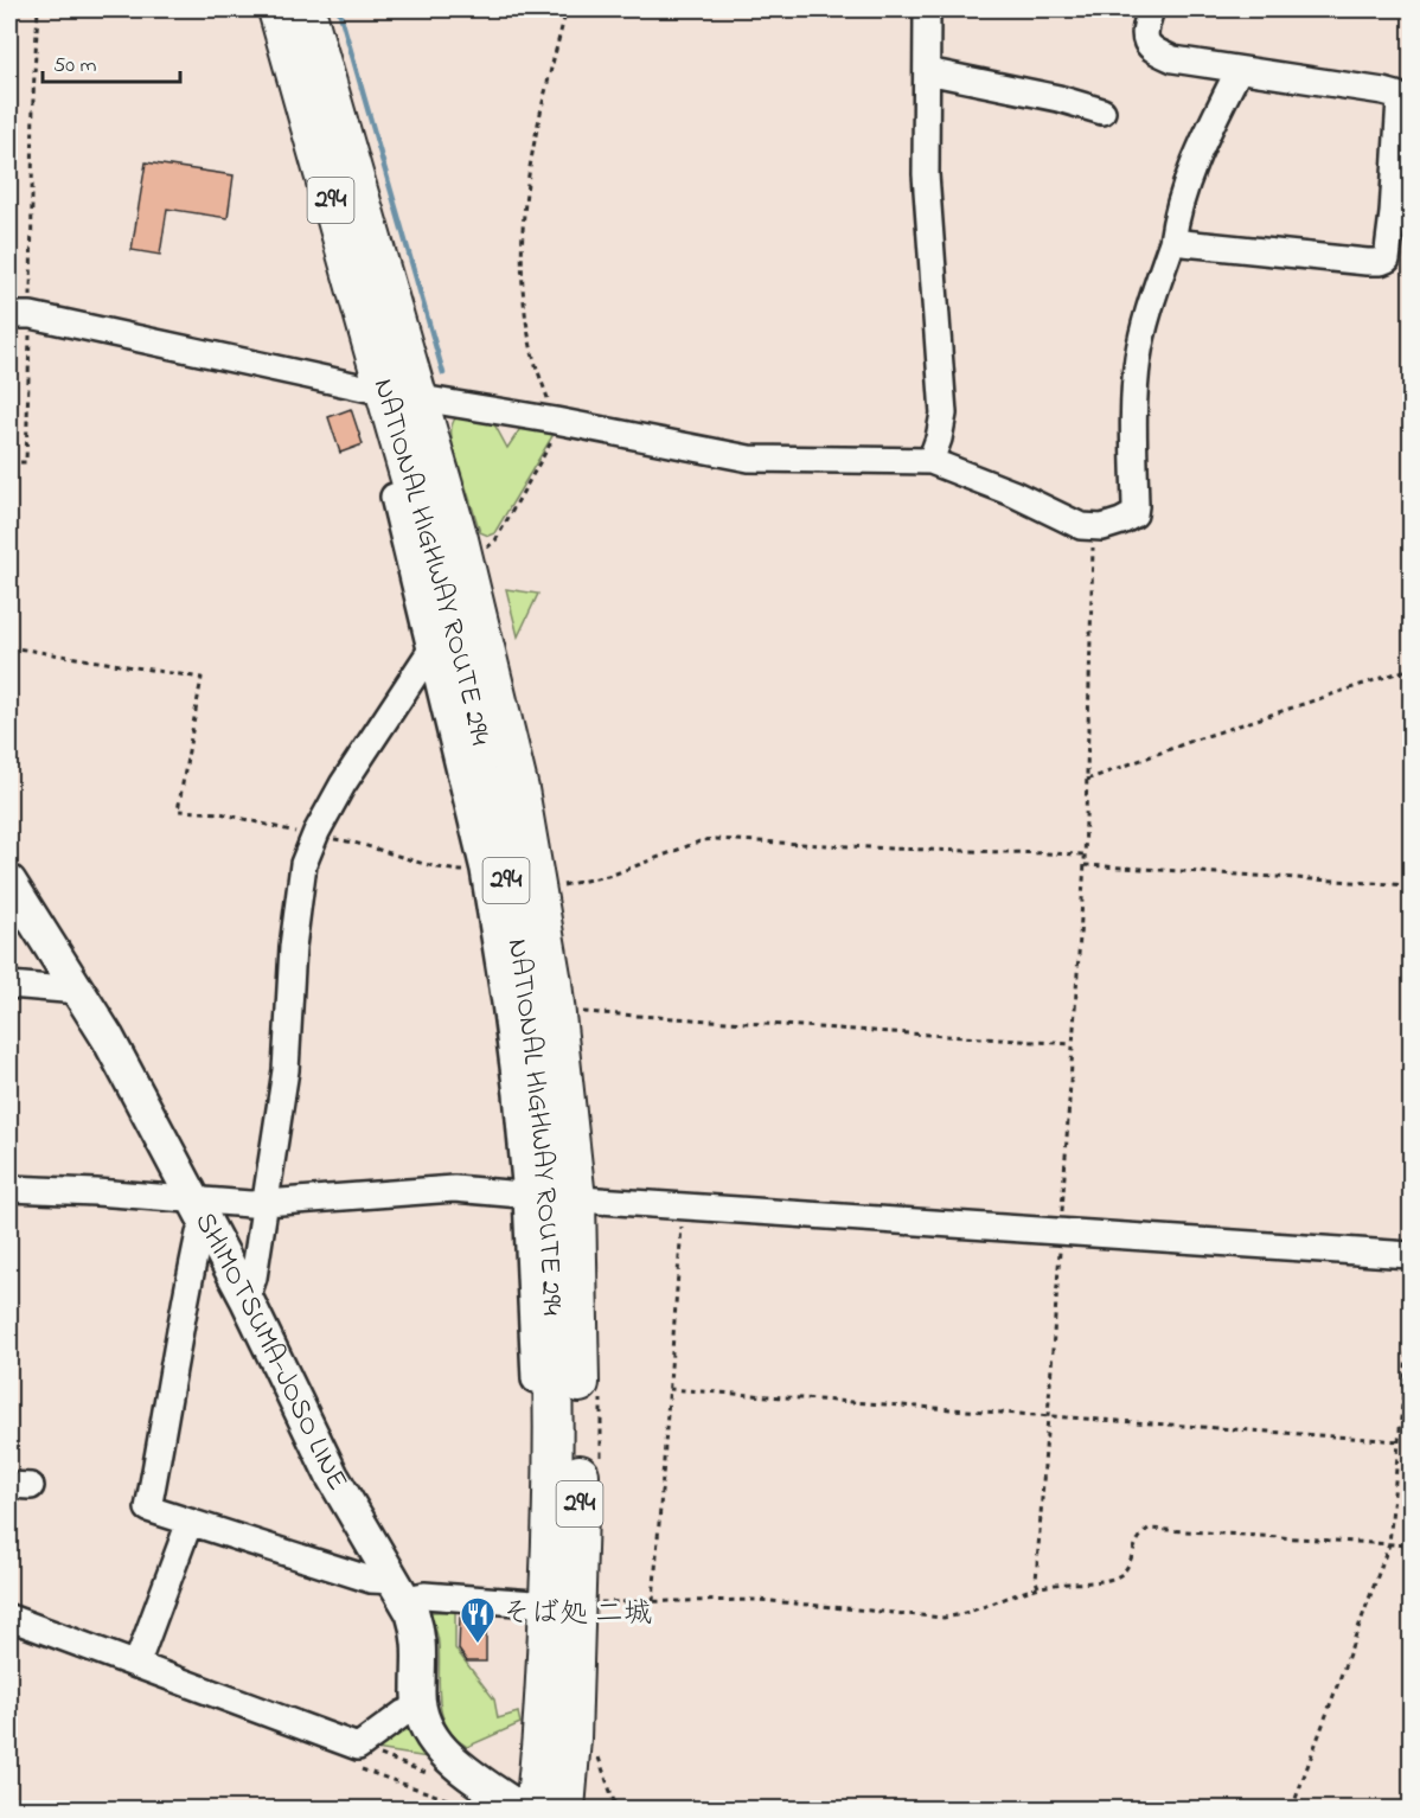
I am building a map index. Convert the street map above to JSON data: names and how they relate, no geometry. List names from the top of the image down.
{
  "streets": {
    "highway": ["294", "NATIONAL HIGHWAY ROUTE 294"],
    "main road": ["SHIMOTSUMA-JOSO LINE"]
  },
  "places": {
    "restaurant": ["そば処 二城"]
  },
  "scale_bar": "50 m"
}
